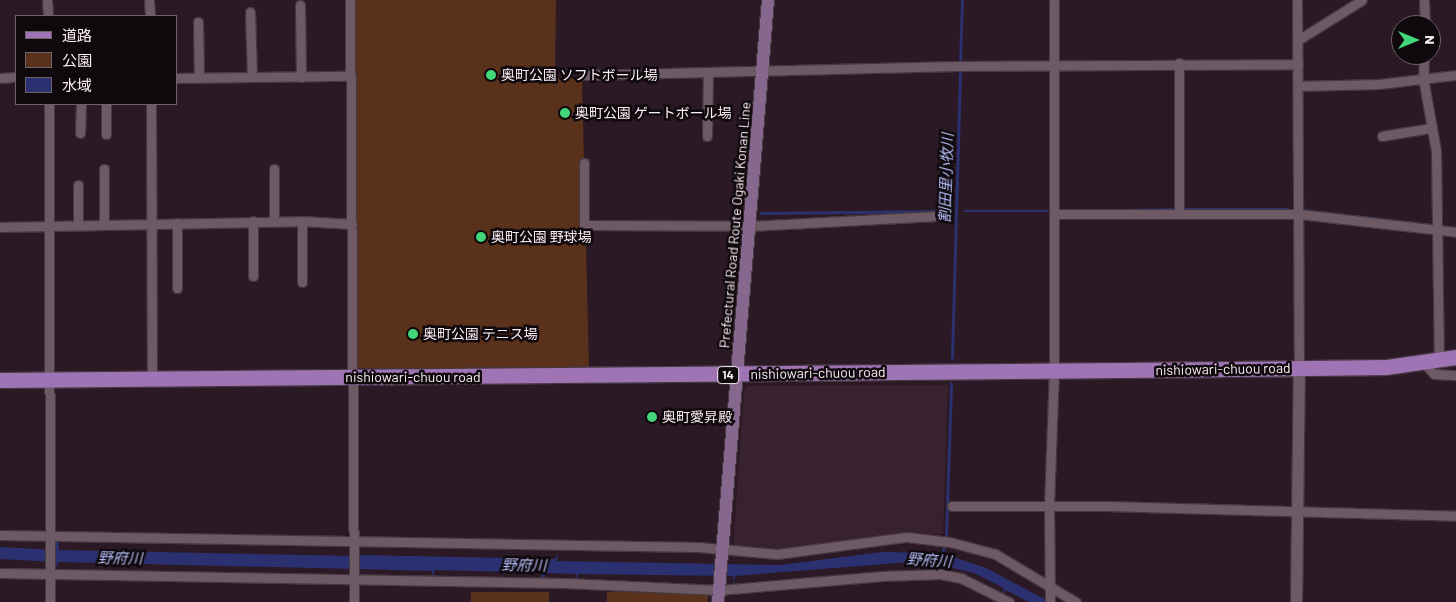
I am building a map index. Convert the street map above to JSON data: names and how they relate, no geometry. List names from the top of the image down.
{
  "streets": {
    "main road": ["Prefectural Road Route Ogaki Konan Line", "nishiowari-chuou road", "14"]
  },
  "crossings": [
    ["Prefectural Road Route Ogaki Konan Line", "nishiowari-chuou road"]
  ],
  "water": ["割田里小牧川", "野府川"],
  "places": [
    "奥町公園 ソフトボール場",
    "奥町公園 ゲートボール場",
    "奥町公園 野球場",
    "奥町公園 テニス場",
    "奥町愛昇殿"
  ],
  "legend": ["道路", "公園", "水域"],
  "north": "right"
}
